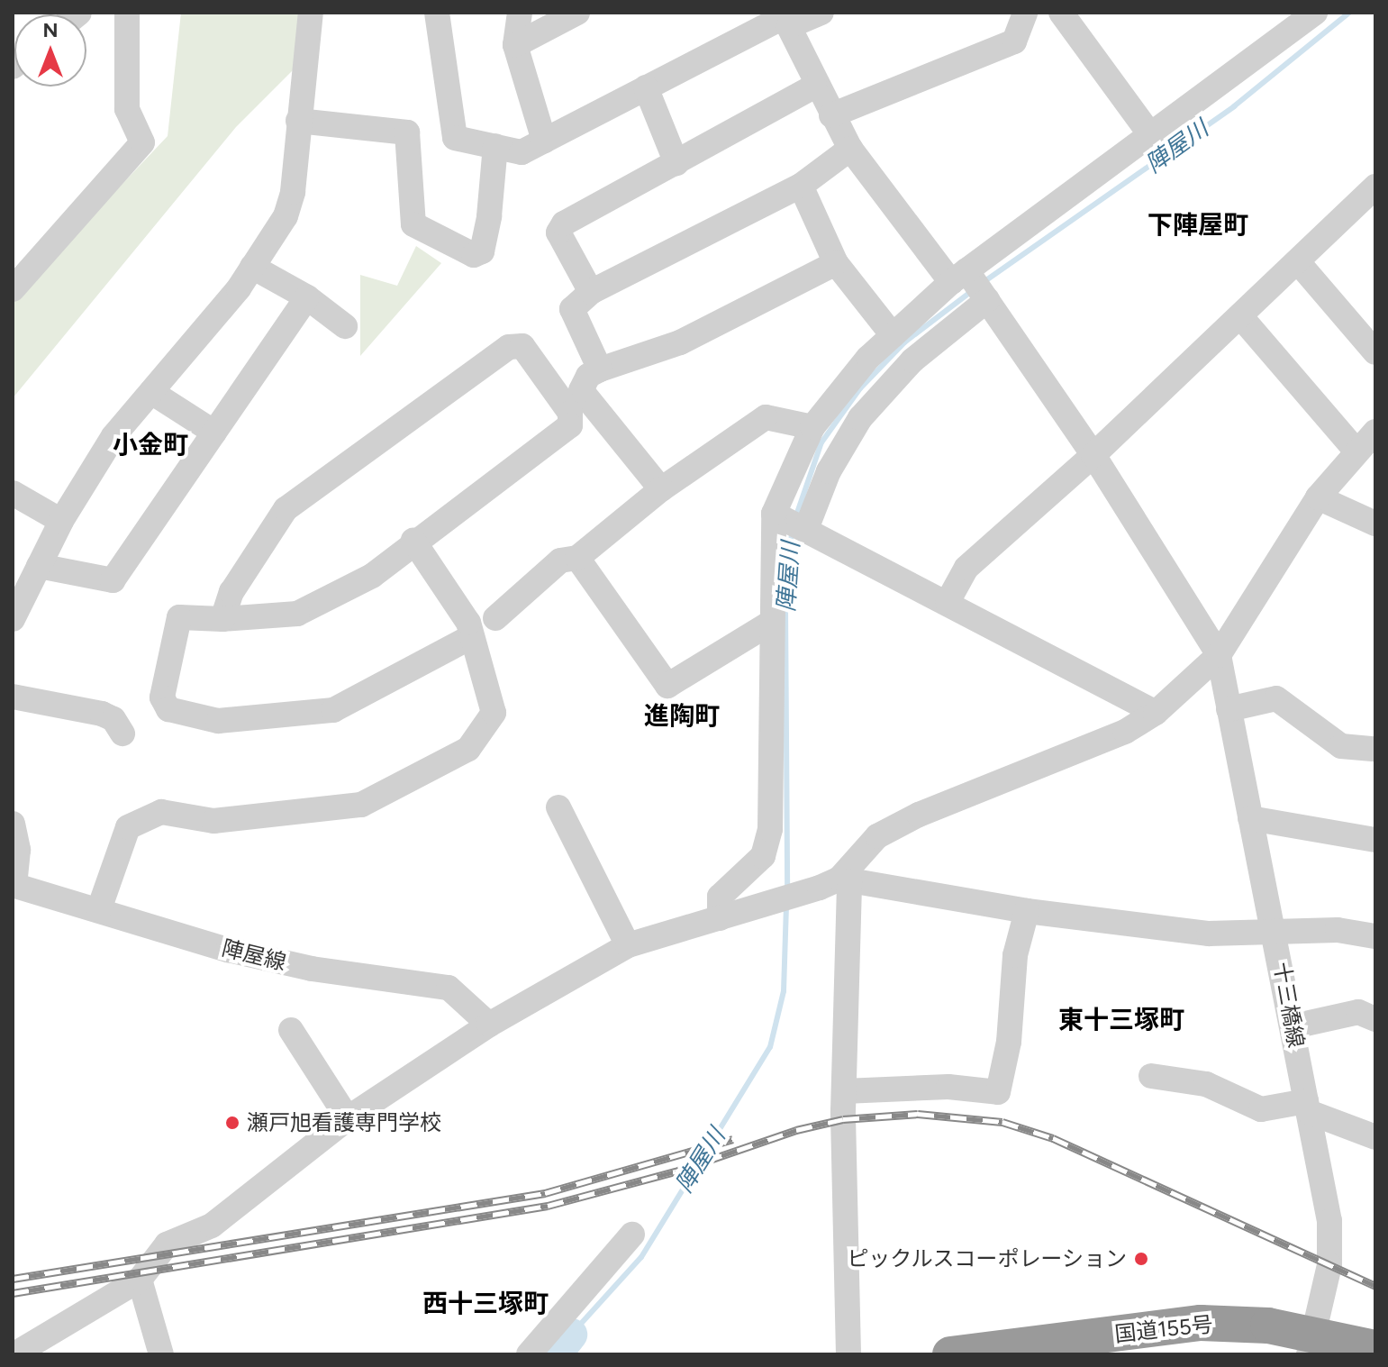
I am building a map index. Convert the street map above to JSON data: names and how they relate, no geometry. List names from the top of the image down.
{
  "streets": {
    "highway": ["国道155号"],
    "street": ["陣屋線", "十三橋線"]
  },
  "crossings": [
    ["十三橋線", "国道155号"]
  ],
  "districts": [
    "下陣屋町",
    "小金町",
    "進陶町",
    "東十三塚町",
    "西十三塚町"
  ],
  "water": ["陣屋川"],
  "places": ["瀬戸旭看護専門学校", "ピックルスコーポレーション"],
  "north": "top"
}
